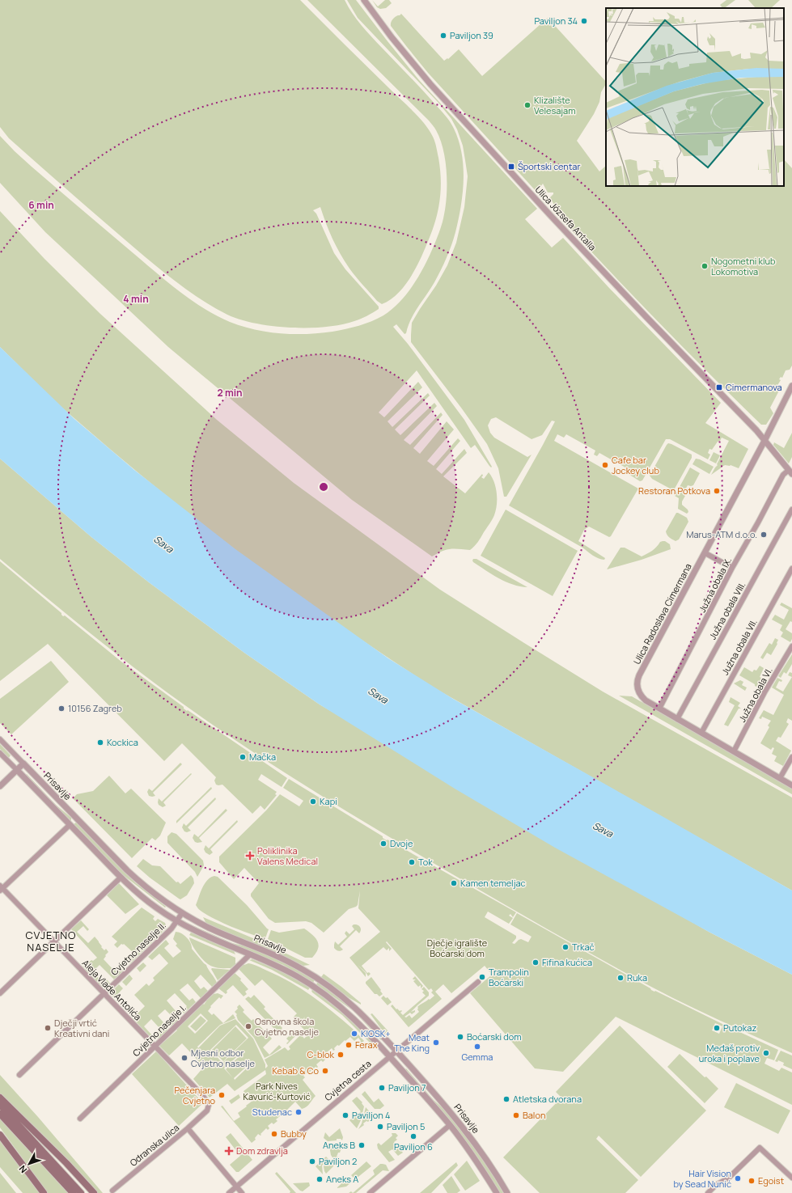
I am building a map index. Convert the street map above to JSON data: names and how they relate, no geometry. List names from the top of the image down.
{
  "streets": {
    "street": [
      "Ulica Józsefa Antalla",
      "Južna obala IX.",
      "Južna obala VIII.",
      "Ulica Radoslava Cimermana",
      "Južna obala VII.",
      "Južna obala VI.",
      "Prisavlje",
      "Cvjetno naselje II.",
      "Aleja Vlade Antolića",
      "Cvjetno naselje I.",
      "Cvjetna cesta",
      "Odranska ulica"
    ]
  },
  "crossings": [
    ["Ulica Józsefa Antalla", "Južna obala IX."],
    ["Ulica Józsefa Antalla", "Ulica Radoslava Cimermana"],
    ["Južna obala IX.", "Ulica Radoslava Cimermana"],
    ["Južna obala VIII.", "Ulica Radoslava Cimermana"],
    ["Ulica Radoslava Cimermana", "Južna obala VII."],
    ["Ulica Radoslava Cimermana", "Južna obala VI."],
    ["Prisavlje", "Cvjetno naselje II."],
    ["Prisavlje", "Cvjetno naselje I."],
    ["Prisavlje", "Cvjetna cesta"],
    ["Cvjetno naselje II.", "Aleja Vlade Antolića"],
    ["Aleja Vlade Antolića", "Cvjetno naselje I."],
    ["Aleja Vlade Antolića", "Odranska ulica"],
    ["Cvjetna cesta", "Odranska ulica"]
  ],
  "districts": ["CVJETNO NASELJE"],
  "water": ["Sava"],
  "parks": ["Dječje igralište Boćarski dom", "Park Nives Kavurić-Kurtović"],
  "places": {
    "other": [
      "Paviljon 34",
      "Paviljon 39",
      "Klizalište Velesajam",
      "Nogometni klub Lokomotiva",
      "Cafe bar Jockey club",
      "Restoran Potkova",
      "Marus-ATM d.o.o.",
      "10156 Zagreb",
      "Kockica",
      "Mačka",
      "Kapi",
      "Dvoje",
      "Tok",
      "Kamen temeljac",
      "Trkač",
      "Fifina kućica",
      "Trampolin Boćarski",
      "Ruka",
      "Osnovna škola Cvjetno naselje",
      "Dječji vrtić Kreativni dani",
      "Putokaz",
      "KIOSK+",
      "Boćarski dom",
      "Meat The King",
      "Ferax",
      "Gemma",
      "Međaš protiv uroka i poplave",
      "C-blok",
      "Mjesni odbor Cvjetno naselje",
      "Kebab & Co",
      "Paviljon 7",
      "Pečenjara Cvjetno",
      "Atletska dvorana",
      "Studenac",
      "Paviljon 4",
      "Balon",
      "Paviljon 5",
      "Bubby",
      "Paviljon 6",
      "Aneks B",
      "Paviljon 2",
      "Hair Vision by Sead Nunić",
      "Aneks A",
      "Egoist"
    ],
    "transit": ["Športski centar", "Cimermanova"],
    "health": ["Poliklinika Valens Medical", "Dom zdravlja"]
  },
  "north": "bottom left",
  "rings": ["6 min", "4 min", "2 min"]
}
